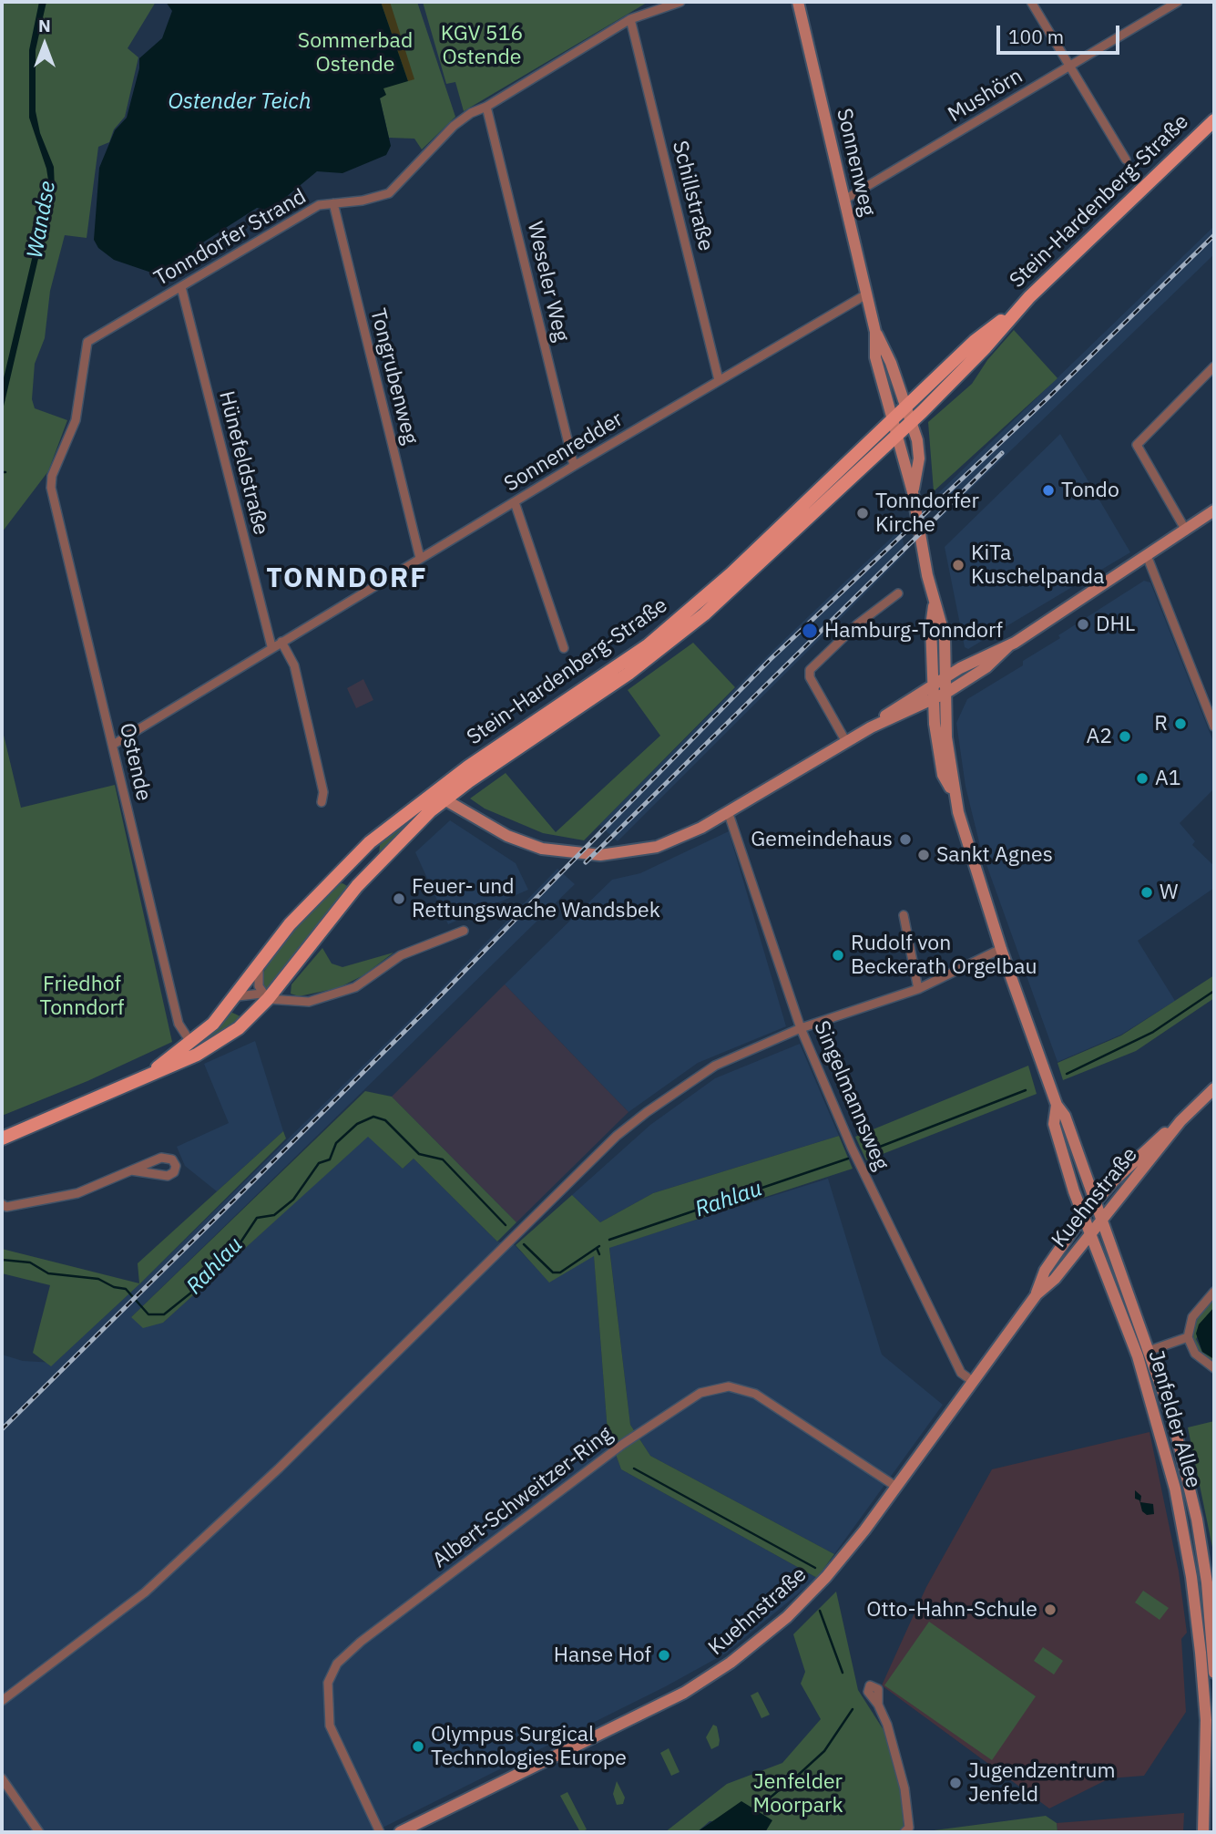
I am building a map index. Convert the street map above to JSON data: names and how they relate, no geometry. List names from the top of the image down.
{
  "streets": {
    "main road": [
      "Sonnenweg",
      "Stein-Hardenberg-Straße",
      "Kuehnstraße",
      "Jenfelder Allee"
    ],
    "street": [
      "Mushörn",
      "Schillstraße",
      "Tonndorfer Strand",
      "Weseler Weg",
      "Tongrubenweg",
      "Sonnenredder",
      "Hünefeldstraße",
      "Ostende",
      "Singelmannsweg",
      "Albert-Schweitzer-Ring"
    ]
  },
  "crossings": [
    ["Mushörn", "Sonnenweg"],
    ["Sonnenweg", "Stein-Hardenberg-Straße"],
    ["Sonnenweg", "Sonnenredder"],
    ["Sonnenweg", "Jenfelder Allee"],
    ["Schillstraße", "Tonndorfer Strand"],
    ["Schillstraße", "Sonnenredder"],
    ["Stein-Hardenberg-Straße", "Ostende"],
    ["Tonndorfer Strand", "Weseler Weg"],
    ["Tonndorfer Strand", "Tongrubenweg"],
    ["Tonndorfer Strand", "Hünefeldstraße"],
    ["Tonndorfer Strand", "Ostende"],
    ["Weseler Weg", "Sonnenredder"],
    ["Tongrubenweg", "Sonnenredder"],
    ["Sonnenredder", "Hünefeldstraße"],
    ["Sonnenredder", "Ostende"],
    ["Singelmannsweg", "Kuehnstraße"],
    ["Kuehnstraße", "Jenfelder Allee"],
    ["Kuehnstraße", "Albert-Schweitzer-Ring"]
  ],
  "districts": ["TONNDORF"],
  "water": ["Ostender Teich", "Wandse", "Rahlau"],
  "parks": [
    "KGV 516 Ostende",
    "Sommerbad Ostende",
    "Friedhof Tonndorf",
    "Jenfelder Moorpark"
  ],
  "places": [
    "Tondo",
    "Tonndorfer Kirche",
    "KiTa Kuschelpanda",
    "DHL",
    "Hamburg-Tonndorf",
    "R",
    "A2",
    "A1",
    "Gemeindehaus",
    "Sankt Agnes",
    "W",
    "Feuer- und Rettungswache Wandsbek",
    "Rudolf von Beckerath Orgelbau",
    "Otto-Hahn-Schule",
    "Hanse Hof",
    "Olympus Surgical Technologies Europe",
    "Jugendzentrum Jenfeld"
  ],
  "scale_bar": "100 m",
  "north": "top"
}
